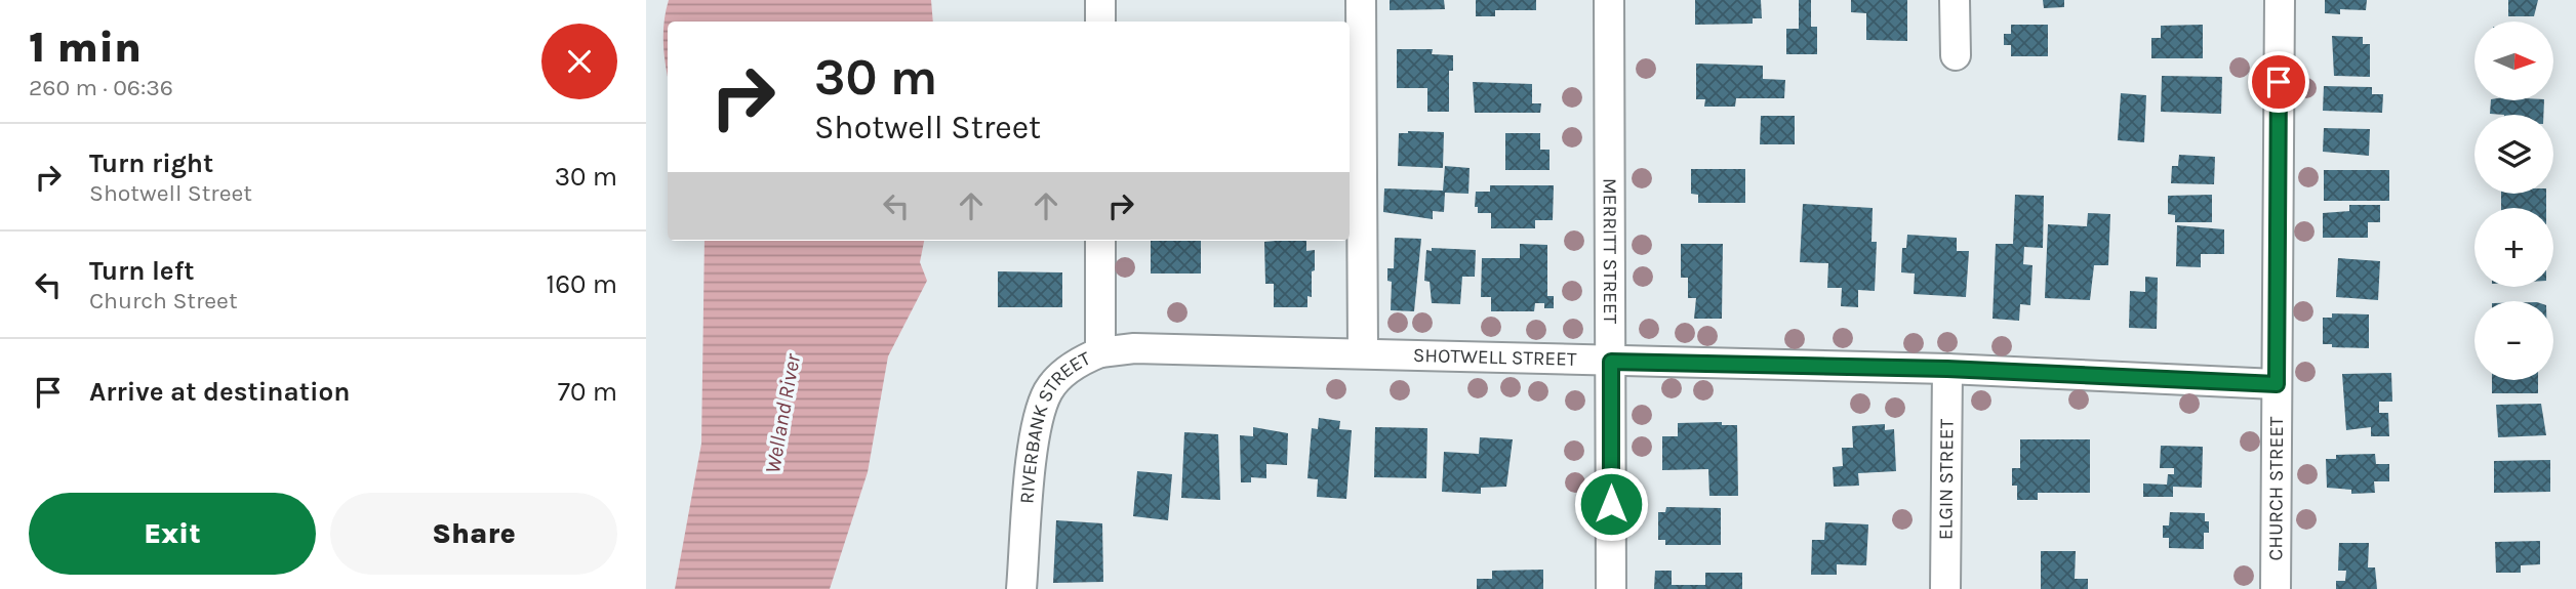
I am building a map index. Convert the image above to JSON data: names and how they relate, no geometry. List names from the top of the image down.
{
  "streets": {
    "street": [
      "MERRITT STREET",
      "SHOTWELL STREET",
      "RIVERBANK STREET",
      "ELGIN STREET",
      "CHURCH STREET"
    ]
  },
  "crossings": [
    ["MERRITT STREET", "SHOTWELL STREET"],
    ["SHOTWELL STREET", "RIVERBANK STREET"],
    ["SHOTWELL STREET", "ELGIN STREET"],
    ["SHOTWELL STREET", "CHURCH STREET"]
  ],
  "water": ["Welland River"],
  "north": "right",
  "page": {
    "heading": ["1 min", "260 m · 06:36"],
    "map_buttons": ["+", "−"],
    "turn": ["30 m", "Shotwell Street"],
    "list": [
      {
        "name": "Turn right",
        "note": "Shotwell Street",
        "value": "30 m"
      },
      {
        "name": "Turn left",
        "note": "Church Street",
        "value": "160 m"
      },
      {
        "name": "Arrive at destination",
        "value": "70 m"
      }
    ],
    "buttons": ["Exit", "Share"]
  }
}
